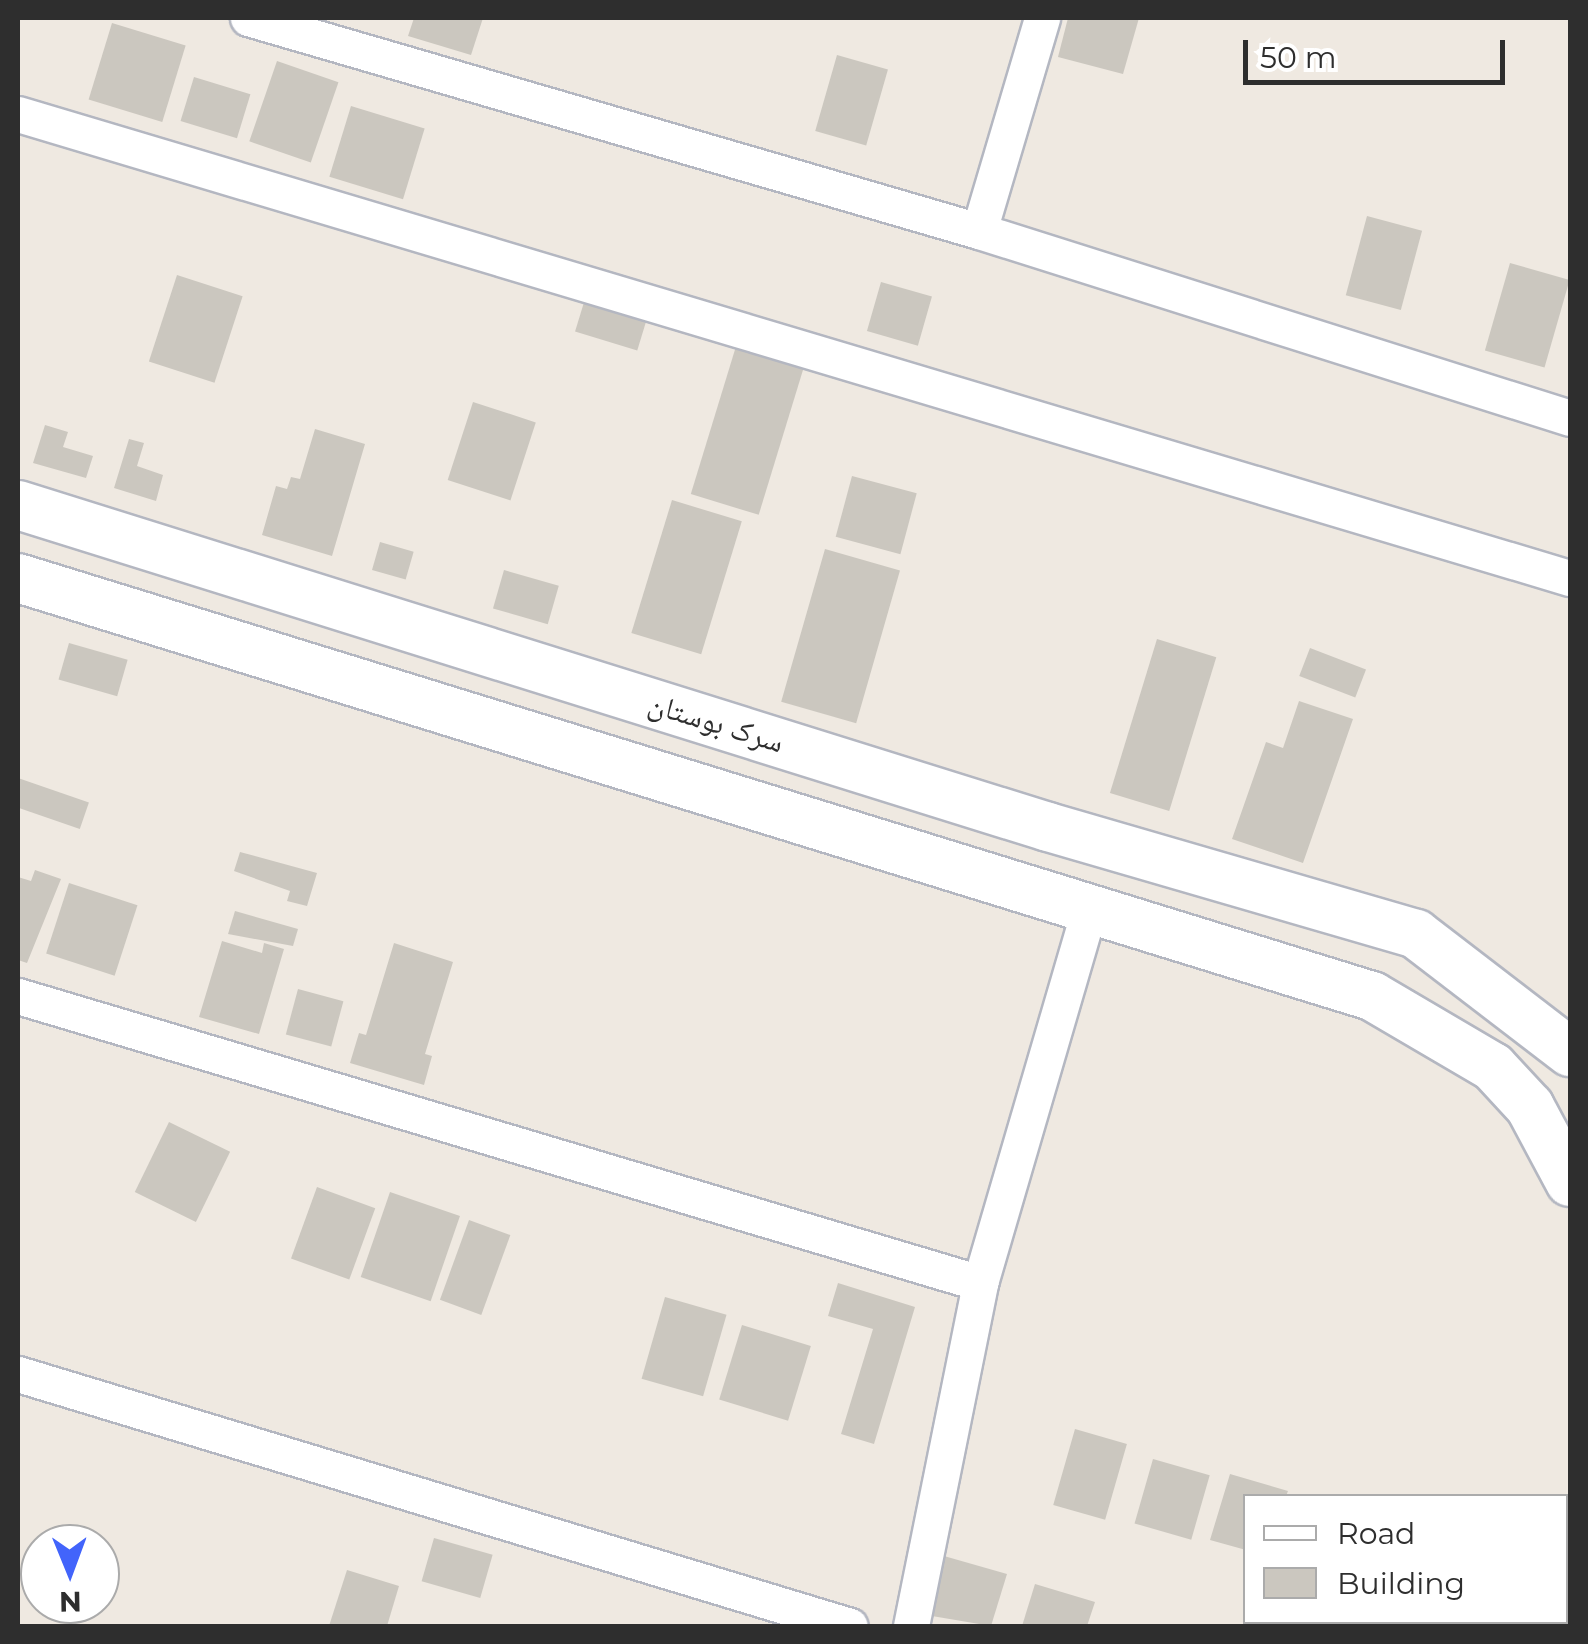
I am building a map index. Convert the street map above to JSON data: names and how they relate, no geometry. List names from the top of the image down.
{
  "streets": {
    "street": ["سرک بوستان"]
  },
  "legend": ["Road", "Building"],
  "scale_bar": "50 m",
  "north": "bottom"
}
